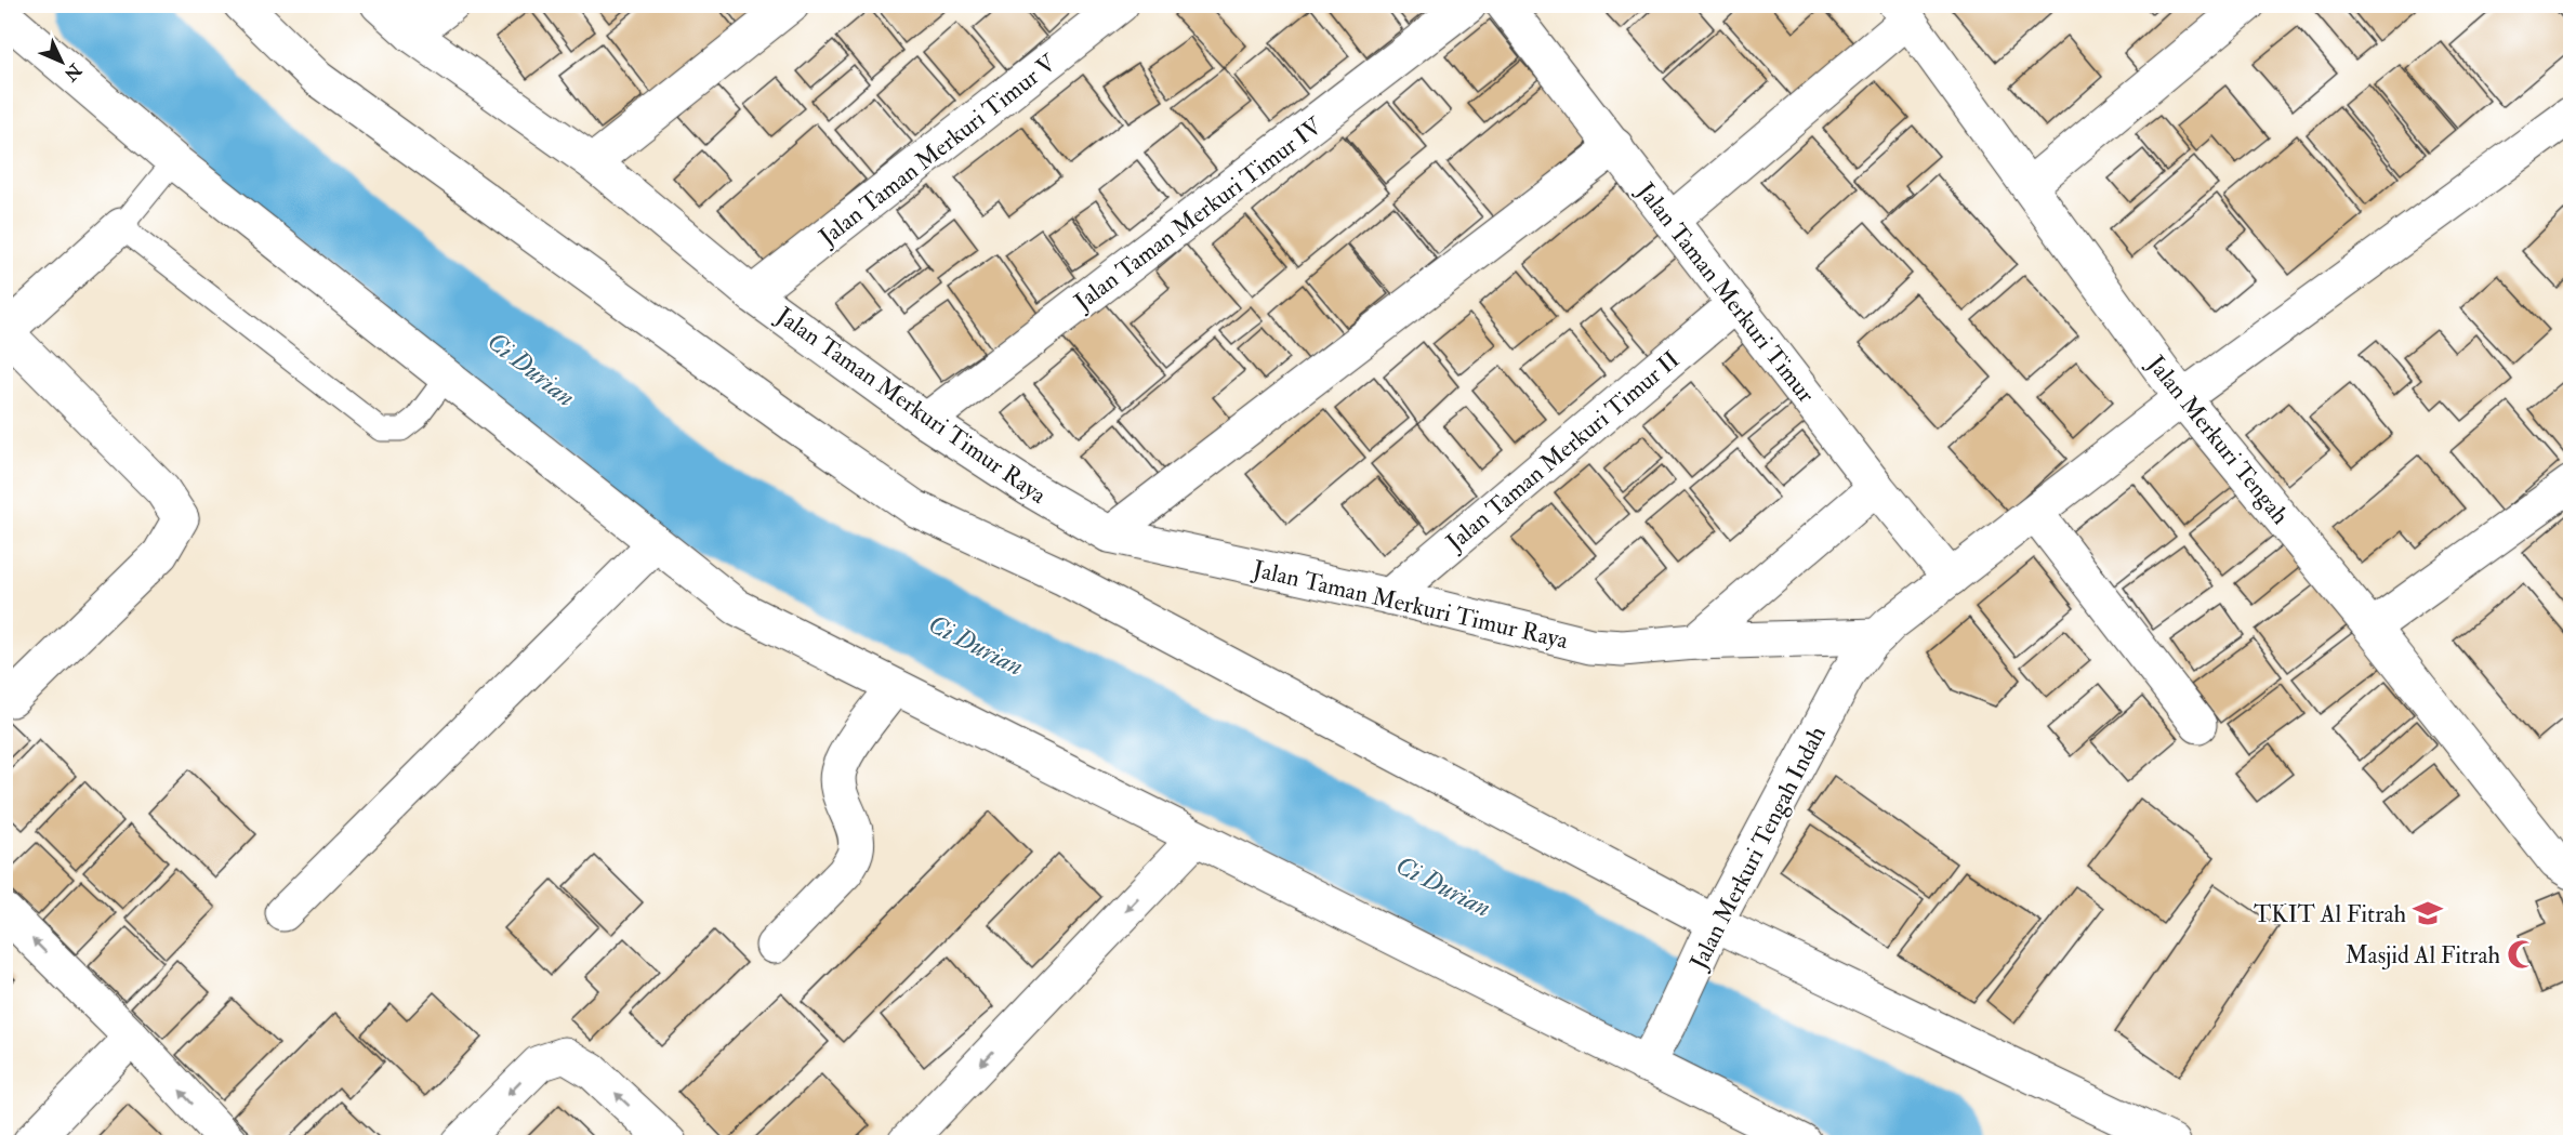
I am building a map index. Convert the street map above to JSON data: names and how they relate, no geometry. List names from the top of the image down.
{
  "streets": {
    "street": [
      "Jalan Taman Merkuri Timur V",
      "Jalan Taman Merkuri Timur IV",
      "Jalan Taman Merkuri Timur",
      "Jalan Taman Merkuri Timur Raya",
      "Jalan Merkuri Tengah",
      "Jalan Taman Merkuri Timur II",
      "Jalan Merkuri Tengah Indah"
    ]
  },
  "crossings": [
    ["Jalan Taman Merkuri Timur V", "Jalan Taman Merkuri Timur Raya"],
    ["Jalan Taman Merkuri Timur IV", "Jalan Taman Merkuri Timur Raya"],
    ["Jalan Taman Merkuri Timur", "Jalan Taman Merkuri Timur II"],
    ["Jalan Taman Merkuri Timur", "Jalan Merkuri Tengah Indah"],
    ["Jalan Taman Merkuri Timur Raya", "Jalan Taman Merkuri Timur II"],
    ["Jalan Taman Merkuri Timur Raya", "Jalan Merkuri Tengah Indah"],
    ["Jalan Merkuri Tengah", "Jalan Merkuri Tengah Indah"]
  ],
  "water": ["Ci Durian"],
  "places": {
    "school or university": ["TKIT Al Fitrah"],
    "mosque": ["Masjid Al Fitrah"]
  },
  "north": "bottom right"
}
